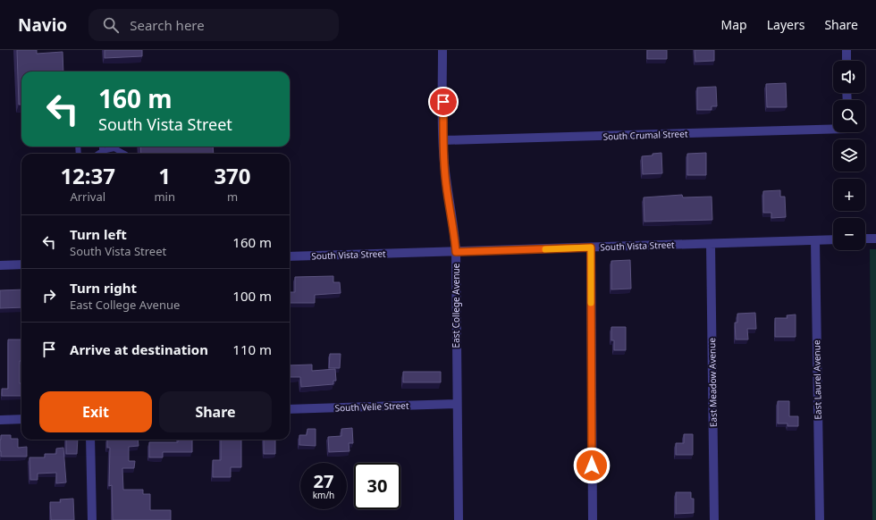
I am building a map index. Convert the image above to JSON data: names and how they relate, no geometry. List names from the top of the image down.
{
  "streets": {
    "street": [
      "South Crumal Street",
      "South Vista Street",
      "East College Avenue",
      "East Laurel Avenue",
      "East Meadow Avenue",
      "South Velie Street"
    ]
  },
  "crossings": [
    ["South Crumal Street", "East College Avenue"],
    ["South Vista Street", "East College Avenue"],
    ["South Vista Street", "East Laurel Avenue"],
    ["South Vista Street", "East Meadow Avenue"],
    ["East College Avenue", "South Velie Street"]
  ],
  "page": {
    "header": "Navio",
    "search": "Search here",
    "nav": ["Map", "Layers", "Share"],
    "map_buttons": ["+", "−"],
    "turn": ["160 m", "South Vista Street"],
    "eta": [
      "12:37",
      "Arrival",
      "1",
      "min",
      "370",
      "m"
    ],
    "list": [
      {
        "name": "Turn left",
        "note": "South Vista Street",
        "value": "160 m"
      },
      {
        "name": "Turn right",
        "note": "East College Avenue",
        "value": "100 m"
      },
      {
        "name": "Arrive at destination",
        "value": "110 m"
      }
    ],
    "buttons": ["Exit", "Share"],
    "speed": "27 km/h",
    "limit": "30"
  }
}
